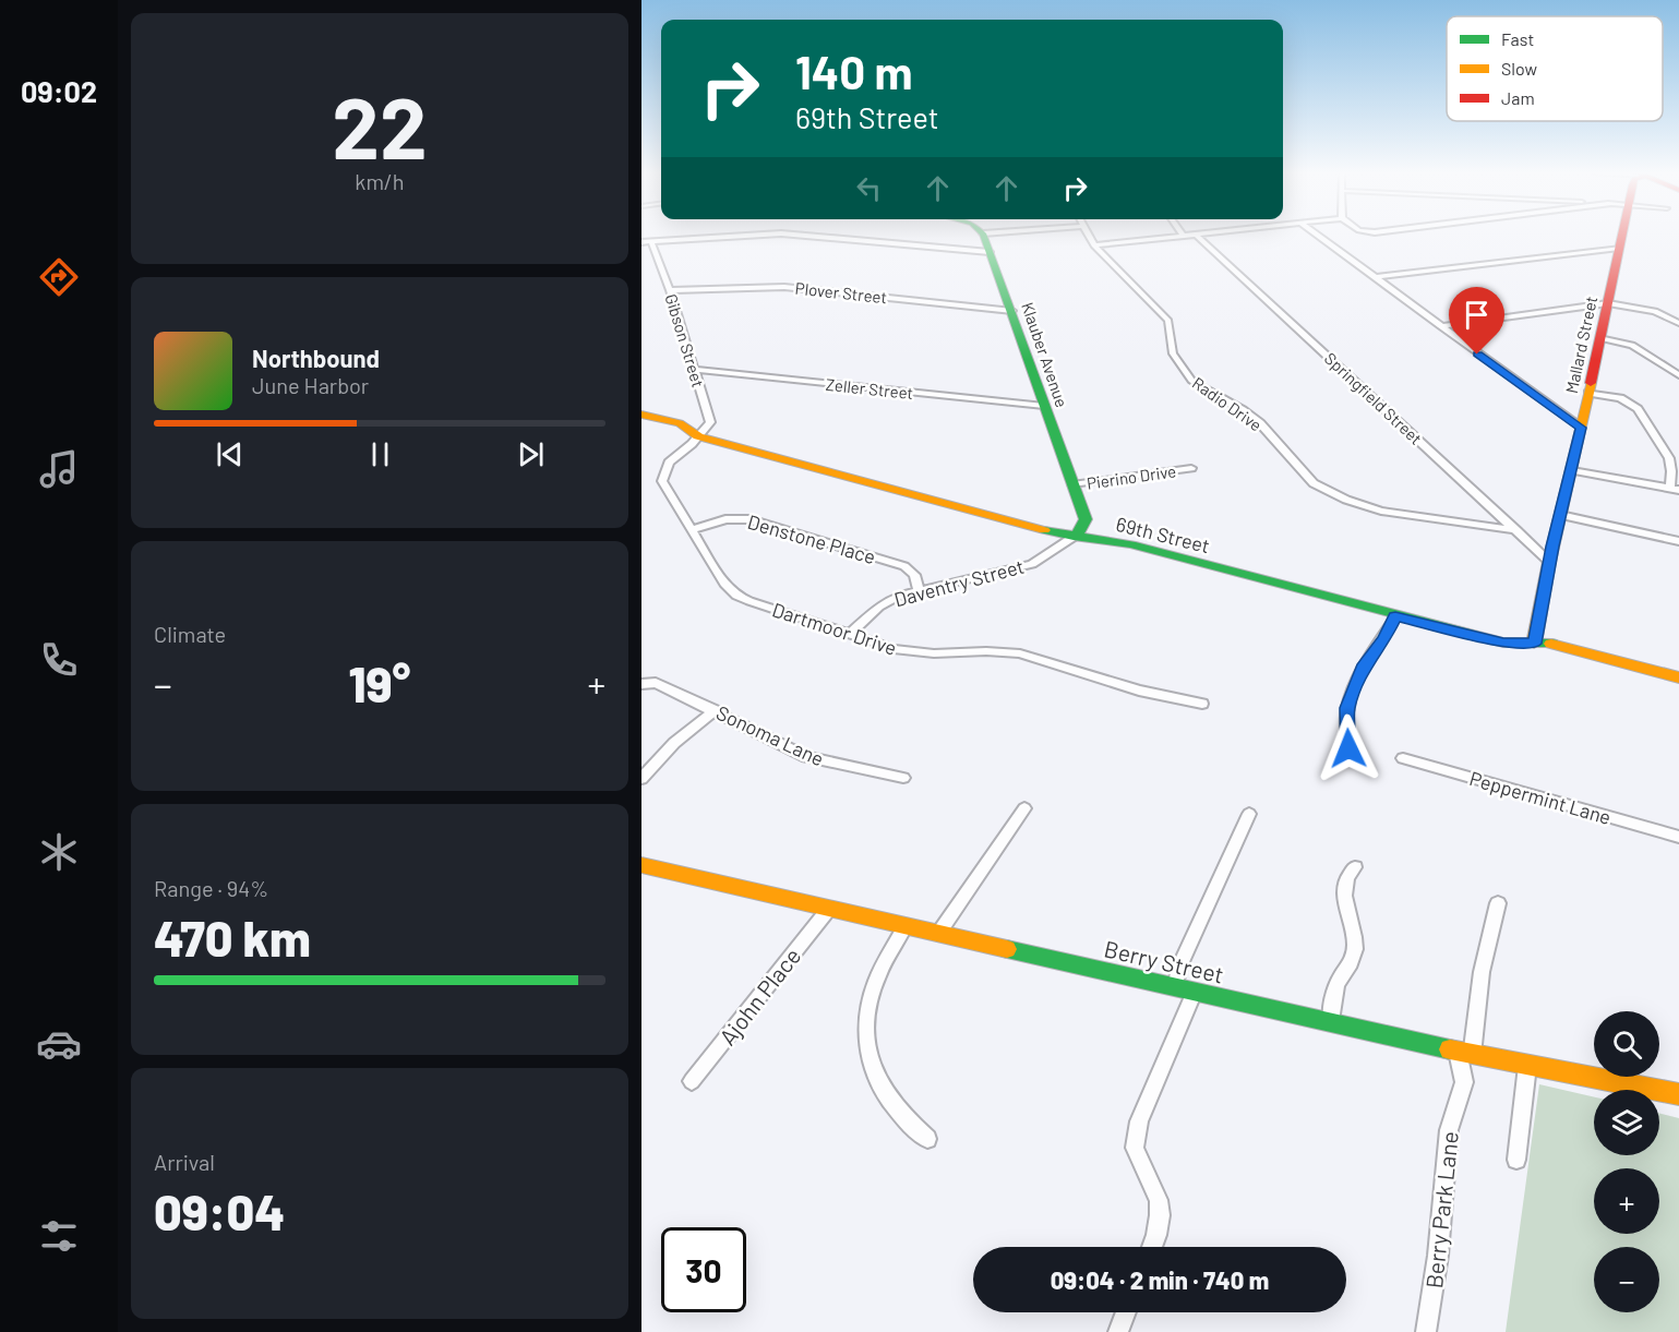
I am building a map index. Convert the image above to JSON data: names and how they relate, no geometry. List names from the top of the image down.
{
  "streets": {
    "street": [
      "Plover Street",
      "Gibson Street",
      "Mallard Street",
      "Klauber Avenue",
      "Zeller Street",
      "Springfield Street",
      "Radio Drive",
      "Pierino Drive",
      "69th Street",
      "Denstone Place",
      "Daventry Street",
      "Dartmoor Drive",
      "Sonoma Lane",
      "Peppermint Lane",
      "Berry Street",
      "Ajohn Place",
      "Berry Park Lane"
    ]
  },
  "crossings": [
    ["Plover Street", "Gibson Street"],
    ["Plover Street", "Klauber Avenue"],
    ["Gibson Street", "Zeller Street"],
    ["Gibson Street", "69th Street"],
    ["Gibson Street", "Dartmoor Drive"],
    ["Mallard Street", "Springfield Street"],
    ["Mallard Street", "69th Street"],
    ["Klauber Avenue", "Zeller Street"],
    ["Klauber Avenue", "Pierino Drive"],
    ["Klauber Avenue", "69th Street"],
    ["Klauber Avenue", "Daventry Street"],
    ["Springfield Street", "Radio Drive"],
    ["69th Street", "Daventry Street"],
    ["69th Street", "Dartmoor Drive"],
    ["Denstone Place", "Daventry Street"],
    ["Denstone Place", "Dartmoor Drive"],
    ["Daventry Street", "Dartmoor Drive"],
    ["Berry Street", "Ajohn Place"],
    ["Berry Street", "Berry Park Lane"]
  ],
  "legend": ["Fast", "Slow", "Jam"],
  "page": {
    "tabs": "09:02",
    "tile": [
      ["22", "km/h"],
      "Climate",
      ["Range · 94%", "470 km"],
      ["Arrival", "09:04"]
    ],
    "turn": ["140 m", "69th Street"],
    "song": ["Northbound", "June Harbor"],
    "heat": ["−", "19°", "+"],
    "map_buttons": ["+", "−"],
    "limit": "30",
    "trip": "09:04 · 2 min · 740 m"
  }
}
